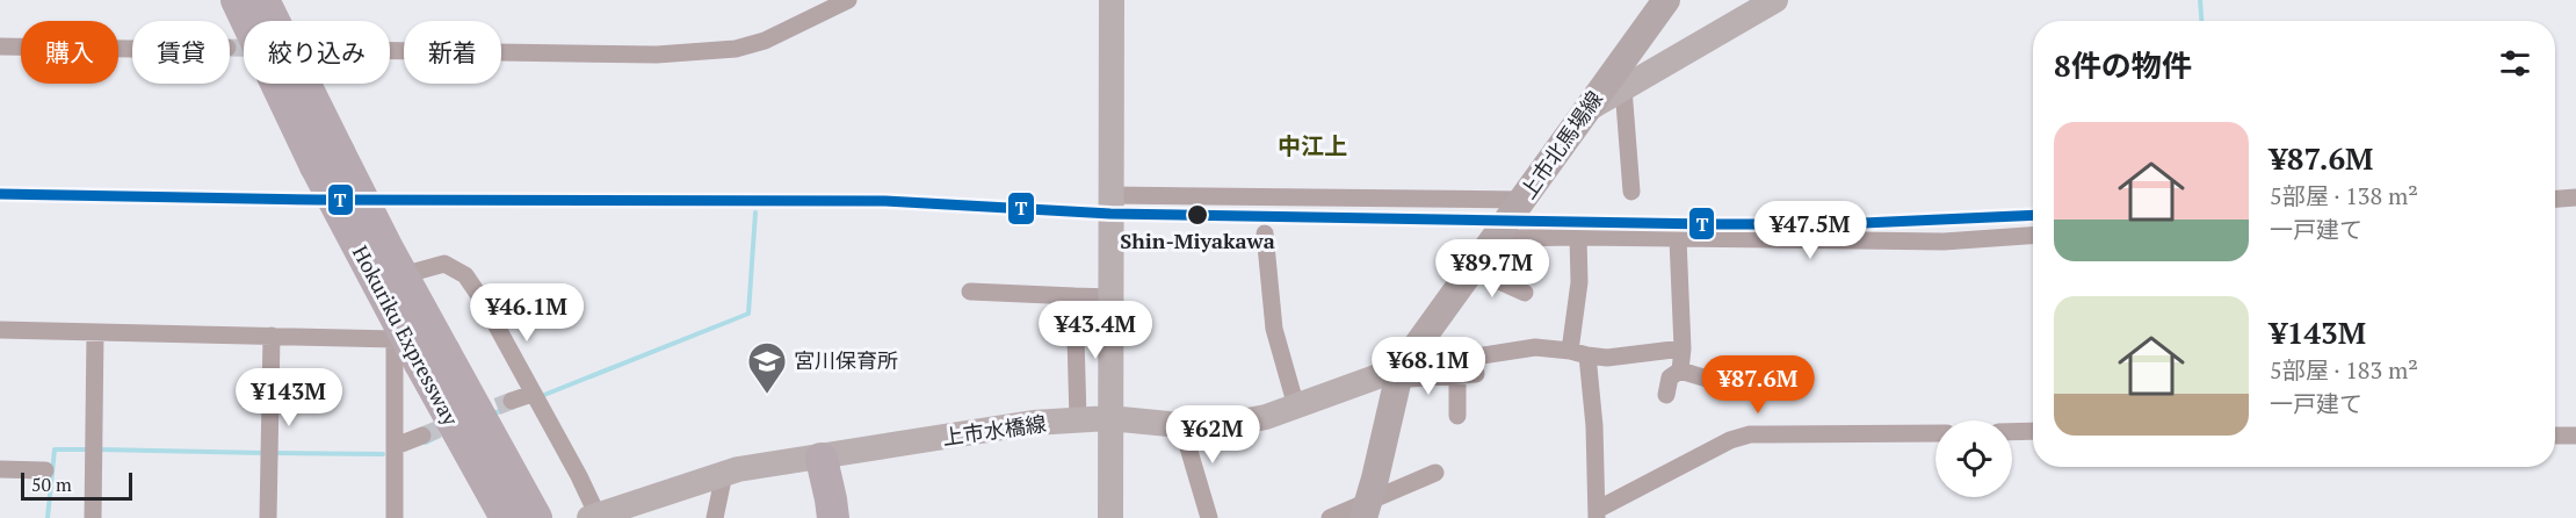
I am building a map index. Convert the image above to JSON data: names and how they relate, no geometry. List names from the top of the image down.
{
  "streets": {
    "highway": ["Hokuriku Expressway"],
    "main road": ["上市北馬場線", "上市水橋線"]
  },
  "crossings": [
    ["上市北馬場線", "上市水橋線"]
  ],
  "districts": ["中江上"],
  "places": {
    "other": ["Shin-Miyakawa"],
    "school or university": ["宮川保育所"]
  },
  "lines": ["transit line T"],
  "scale_bar": "50 m",
  "page": {
    "chip": [
      "購入",
      "賃貸",
      "絞り込み",
      "新着"
    ],
    "heading": "8件の物件",
    "list": [
      {
        "name": "¥87.6M",
        "note": "5部屋 · 138 m² · 一戸建て"
      },
      {
        "name": "¥143M",
        "note": "5部屋 · 183 m² · 一戸建て"
      }
    ],
    "price": [
      "¥47.5M",
      "¥89.7M",
      "¥46.1M",
      "¥43.4M",
      "¥68.1M",
      "¥87.6M",
      "¥143M",
      "¥62M"
    ],
    "scale": "50 m"
  }
}
